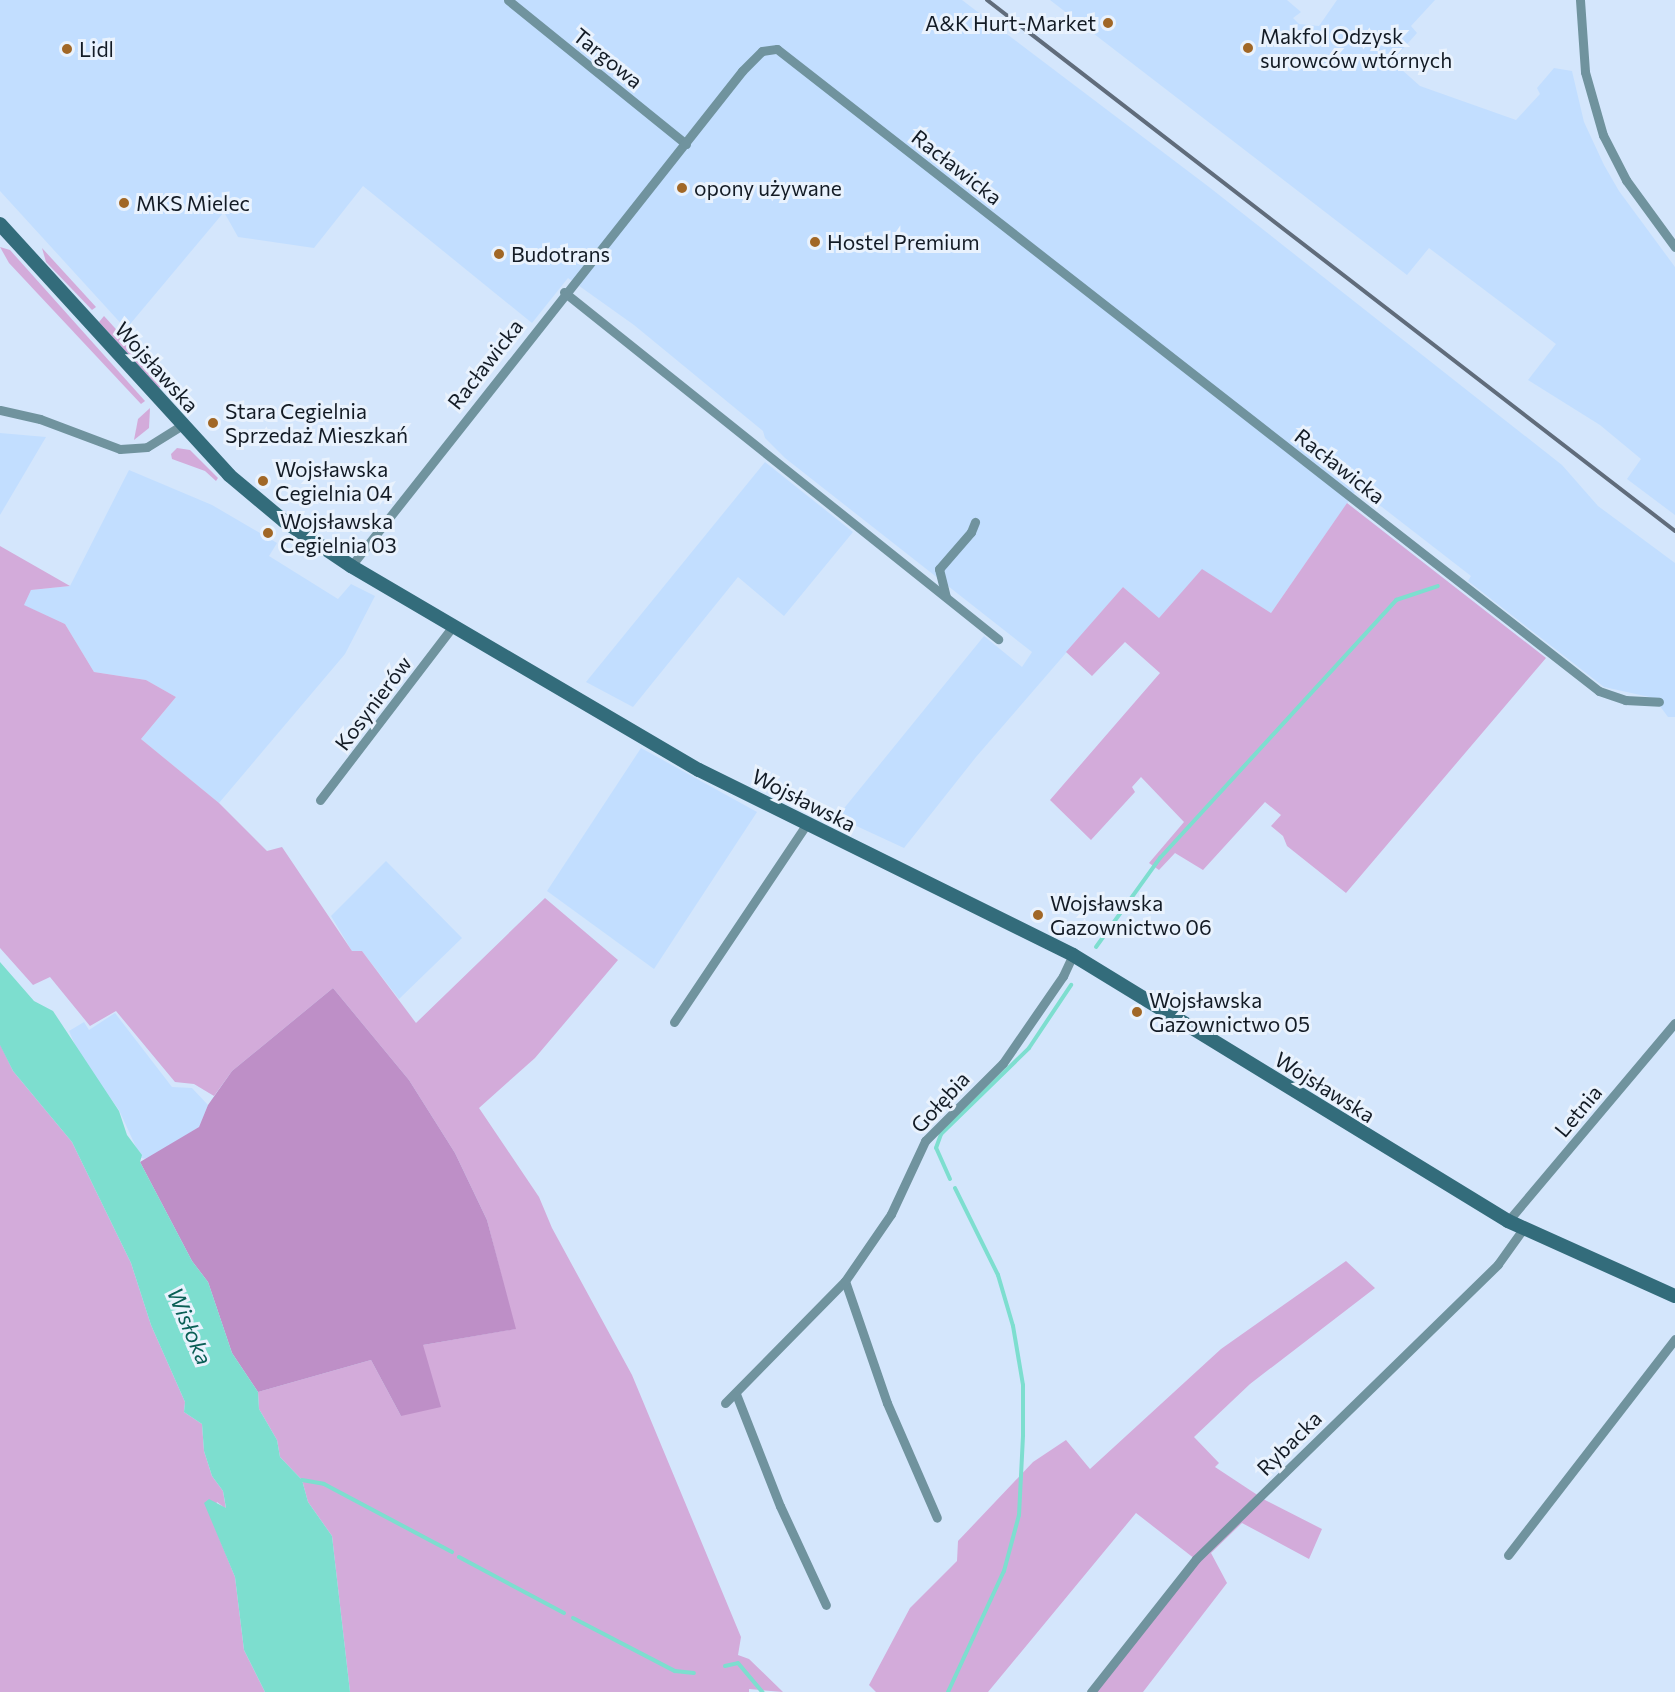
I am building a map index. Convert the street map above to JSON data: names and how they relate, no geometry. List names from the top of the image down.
{
  "streets": {
    "street": [
      "Targowa",
      "Racławicka",
      "Wojsławska",
      "Kosynierów",
      "Gołębia",
      "Letnia",
      "Rybacka"
    ]
  },
  "crossings": [
    ["Targowa", "Racławicka"],
    ["Racławicka", "Wojsławska"],
    ["Wojsławska", "Kosynierów"],
    ["Wojsławska", "Gołębia"],
    ["Wojsławska", "Letnia"],
    ["Wojsławska", "Rybacka"]
  ],
  "water": ["Wisłoka"],
  "places": [
    "A&K Hurt-Market",
    "Makfol Odzysk surowców wtórnych",
    "Lidl",
    "opony używane",
    "MKS Mielec",
    "Hostel Premium",
    "Budotrans",
    "Stara Cegielnia Sprzedaż Mieszkań",
    "Wojsławska Cegielnia 04",
    "Wojsławska Cegielnia 03",
    "Wojsławska Gazownictwo 06",
    "Wojsławska Gazownictwo 05"
  ]
}
